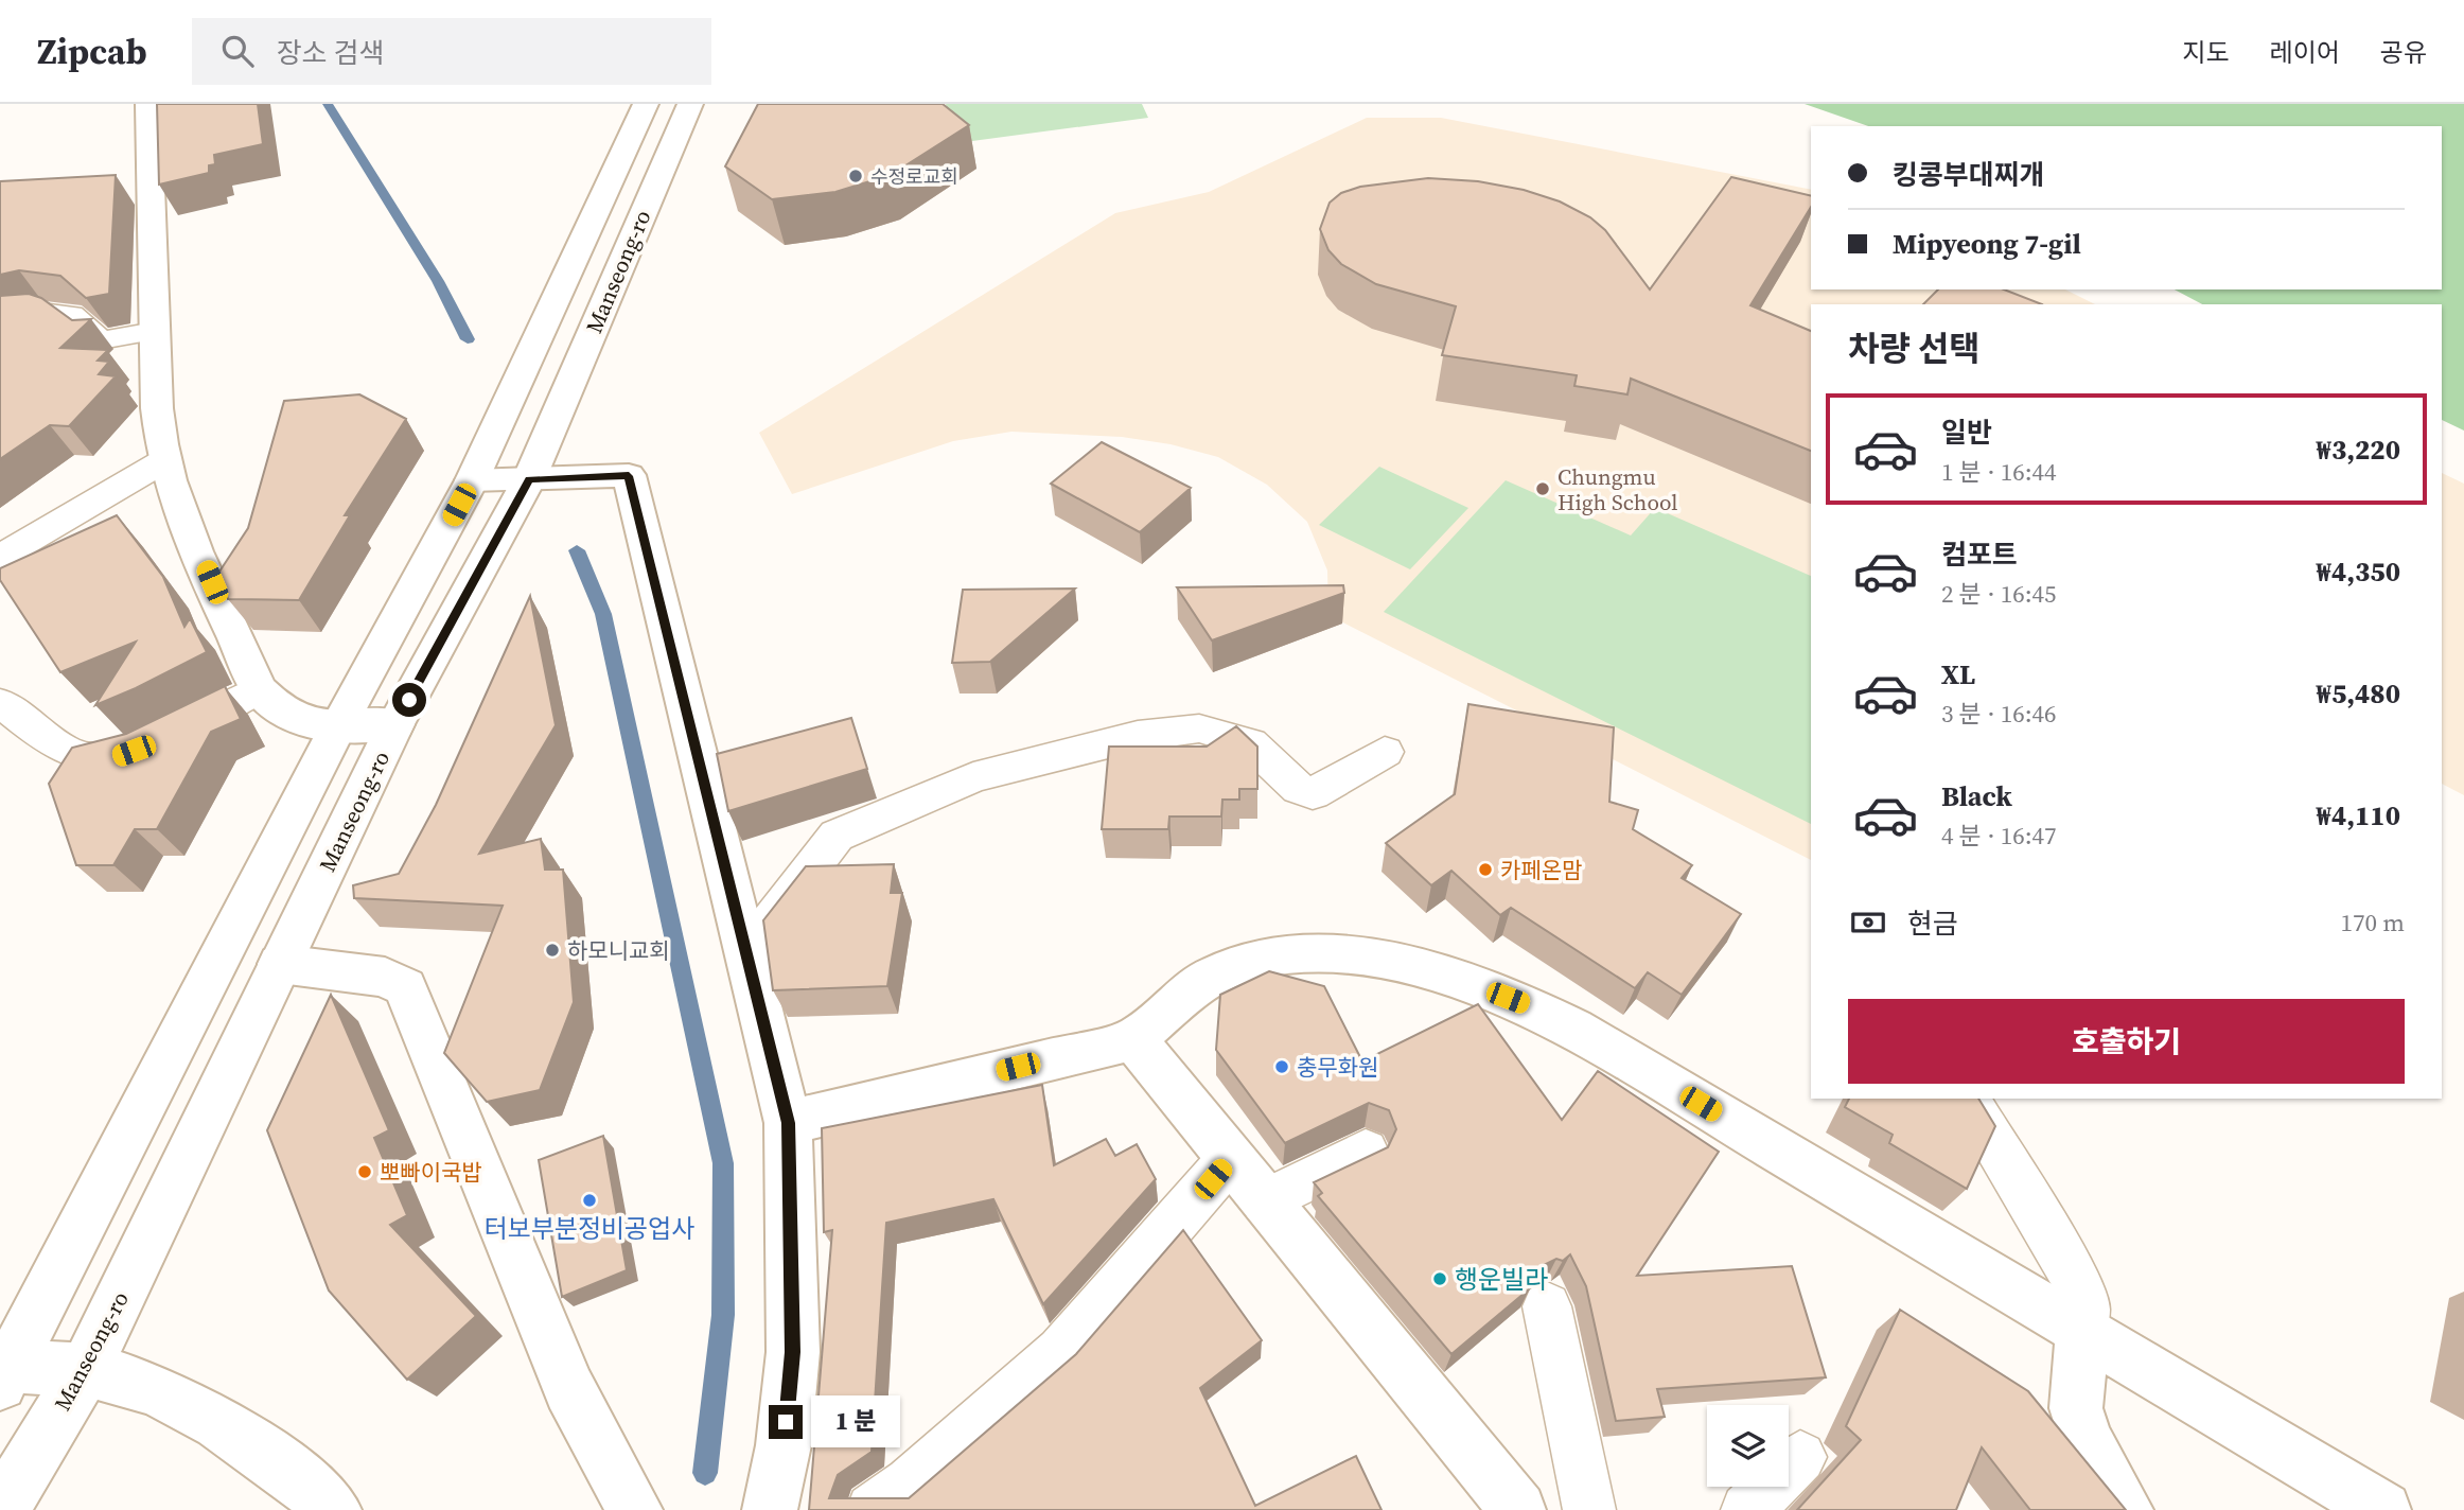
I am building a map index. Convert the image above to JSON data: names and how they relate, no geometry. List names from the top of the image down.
{
  "streets": {
    "street": ["Manseong-ro"]
  },
  "places": [
    "수정로교회",
    "Chungmu High School",
    "카페온맘",
    "하모니교회",
    "충무화원",
    "뽀빠이국밥",
    "터보부분정비공업사",
    "행운빌라"
  ],
  "page": {
    "header": "Zipcab",
    "search": "장소 검색",
    "nav": ["지도", "레이어", "공유"],
    "banner": ["킹콩부대찌개", "Mipyeong 7-gil"],
    "heading": "차량 선택",
    "list": [
      {
        "name": "일반",
        "note": "1 분 · 16:44",
        "value": "₩3,220"
      },
      {
        "name": "컴포트",
        "note": "2 분 · 16:45",
        "value": "₩4,350"
      },
      {
        "name": "XL",
        "note": "3 분 · 16:46",
        "value": "₩5,480"
      },
      {
        "name": "Black",
        "note": "4 분 · 16:47",
        "value": "₩4,110"
      }
    ],
    "pay": ["현금", "170 m"],
    "buttons": "호출하기",
    "bubble": "1 분"
  }
}
